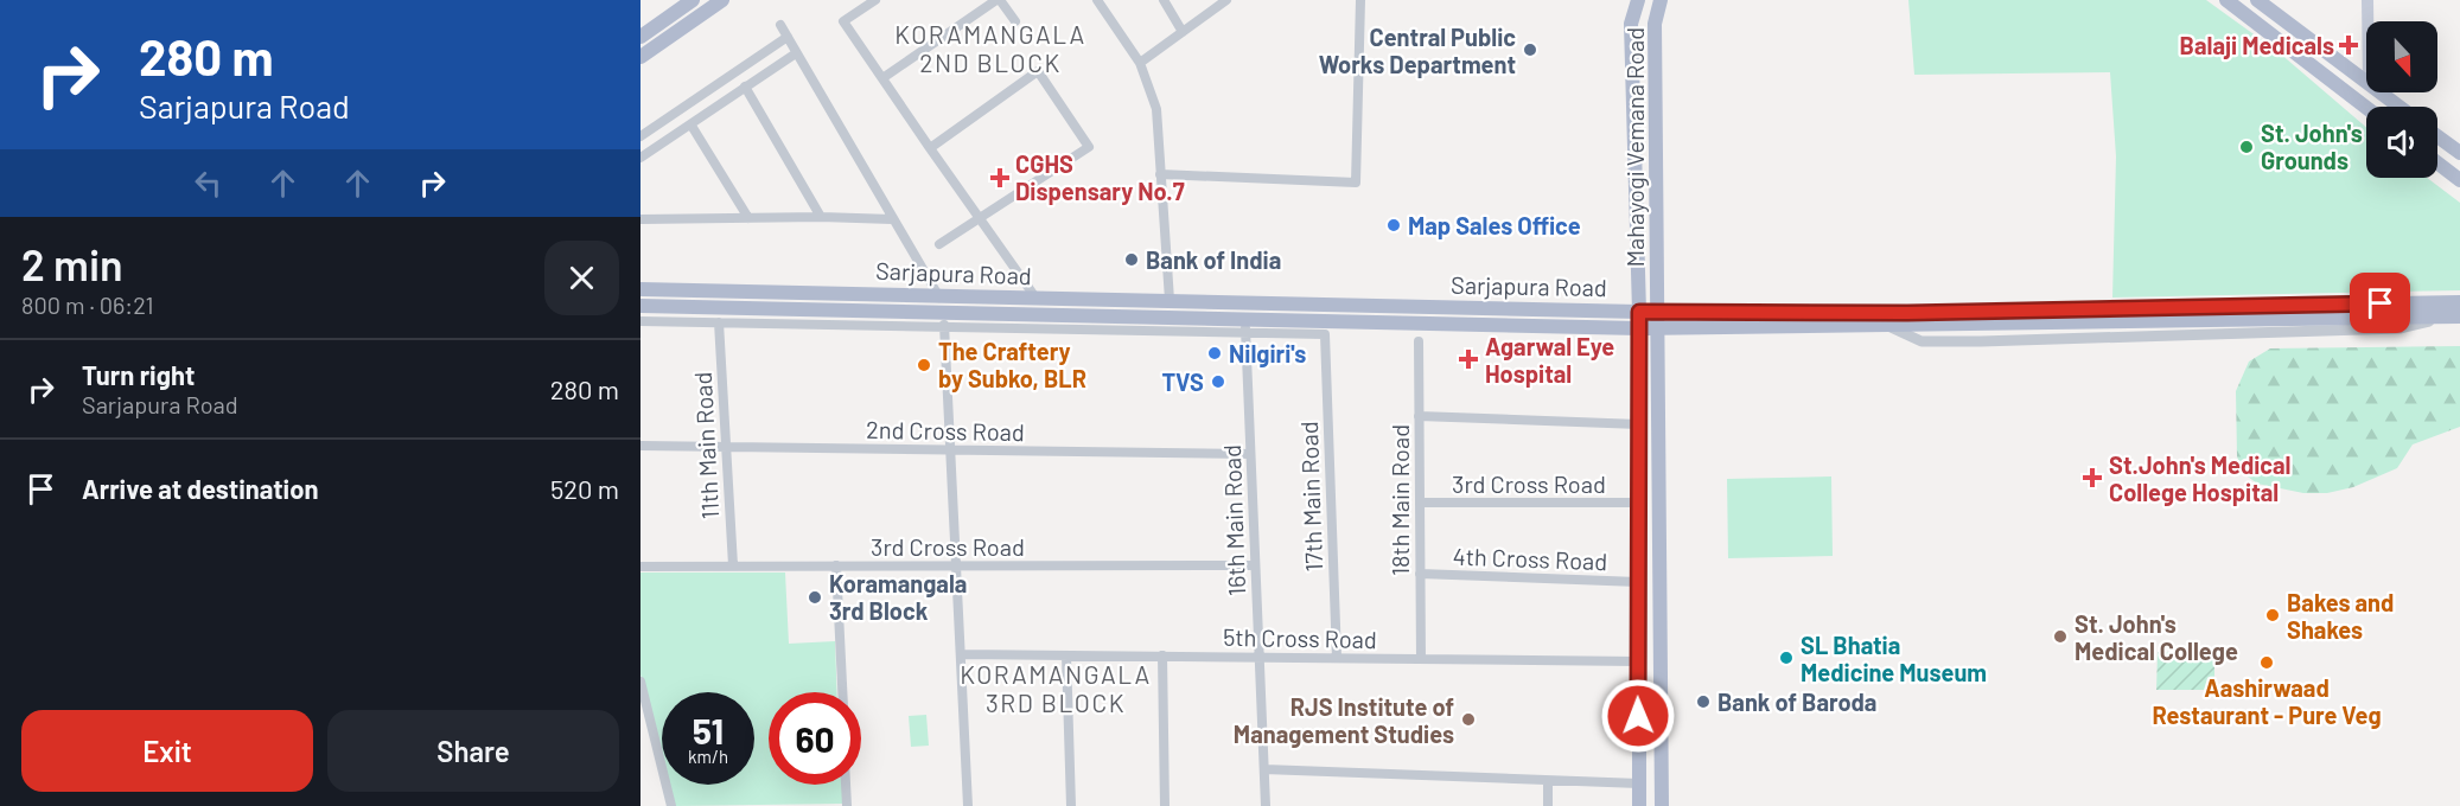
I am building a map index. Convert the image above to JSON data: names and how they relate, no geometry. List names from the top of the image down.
{
  "streets": {
    "main road": ["Mahayogi Vemana Road", "Sarjapura Road"],
    "street": [
      "2nd Cross Road",
      "11th Main Road",
      "3rd Cross Road",
      "17th Main Road",
      "18th Main Road",
      "16th Main Road",
      "4th Cross Road",
      "5th Cross Road"
    ]
  },
  "crossings": [
    ["Mahayogi Vemana Road", "Sarjapura Road"],
    ["Mahayogi Vemana Road", "3rd Cross Road"],
    ["Mahayogi Vemana Road", "4th Cross Road"],
    ["Mahayogi Vemana Road", "5th Cross Road"],
    ["Sarjapura Road", "11th Main Road"],
    ["Sarjapura Road", "17th Main Road"],
    ["Sarjapura Road", "18th Main Road"],
    ["Sarjapura Road", "16th Main Road"],
    ["2nd Cross Road", "11th Main Road"],
    ["2nd Cross Road", "16th Main Road"],
    ["11th Main Road", "3rd Cross Road"],
    ["3rd Cross Road", "18th Main Road"],
    ["3rd Cross Road", "16th Main Road"],
    ["17th Main Road", "5th Cross Road"],
    ["18th Main Road", "4th Cross Road"],
    ["18th Main Road", "5th Cross Road"],
    ["16th Main Road", "5th Cross Road"]
  ],
  "districts": ["KORAMANGALA 2ND BLOCK", "KORAMANGALA 3RD BLOCK"],
  "places": {
    "health": [
      "Balaji Medicals",
      "CGHS Dispensary No.7",
      "Agarwal Eye Hospital",
      "St.John's Medical College Hospital"
    ],
    "other": [
      "Central Public Works Department",
      "St. John's Grounds",
      "Map Sales Office",
      "Bank of India",
      "Nilgiri's",
      "The Craftery by Subko, BLR",
      "TVS",
      "Koramangala 3rd Block",
      "Bakes and Shakes",
      "St. John's Medical College",
      "SL Bhatia Medicine Museum",
      "Aashirwaad Restaurant - Pure Veg",
      "Bank of Baroda",
      "RJS Institute of Management Studies"
    ]
  },
  "north": "bottom",
  "page": {
    "turn": ["280 m", "Sarjapura Road"],
    "heading": ["2 min", "800 m · 06:21"],
    "list": [
      {
        "name": "Turn right",
        "note": "Sarjapura Road",
        "value": "280 m"
      },
      {
        "name": "Arrive at destination",
        "value": "520 m"
      }
    ],
    "speed": "51 km/h",
    "limit": "60",
    "buttons": ["Exit", "Share"]
  }
}
